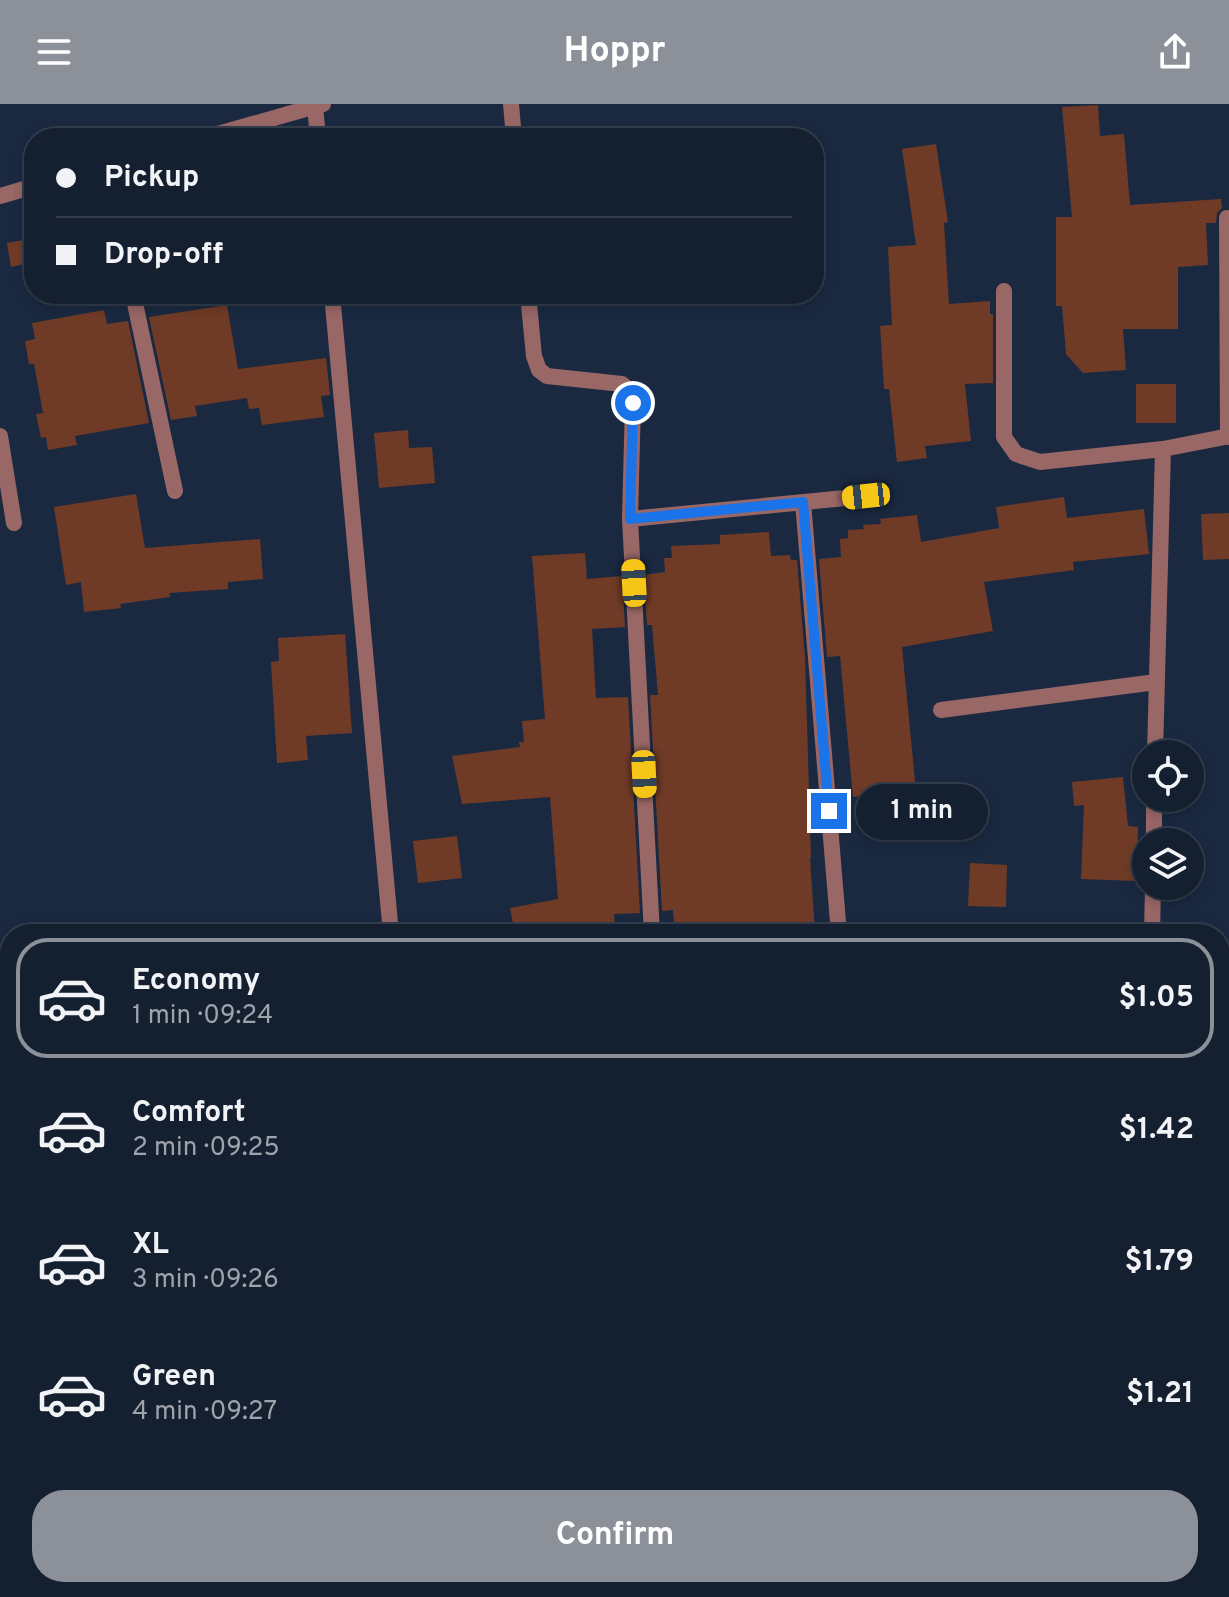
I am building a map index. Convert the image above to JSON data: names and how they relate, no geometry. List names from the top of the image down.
{
  "page": {
    "header": "Hoppr",
    "banner": ["Pickup", "Drop-off"],
    "bubble": "1 min",
    "list": [
      {
        "name": "Economy",
        "note": "1 min · 09:24",
        "value": "$1.05"
      },
      {
        "name": "Comfort",
        "note": "2 min · 09:25",
        "value": "$1.42"
      },
      {
        "name": "XL",
        "note": "3 min · 09:26",
        "value": "$1.79"
      },
      {
        "name": "Green",
        "note": "4 min · 09:27",
        "value": "$1.21"
      }
    ],
    "buttons": "Confirm"
  }
}
